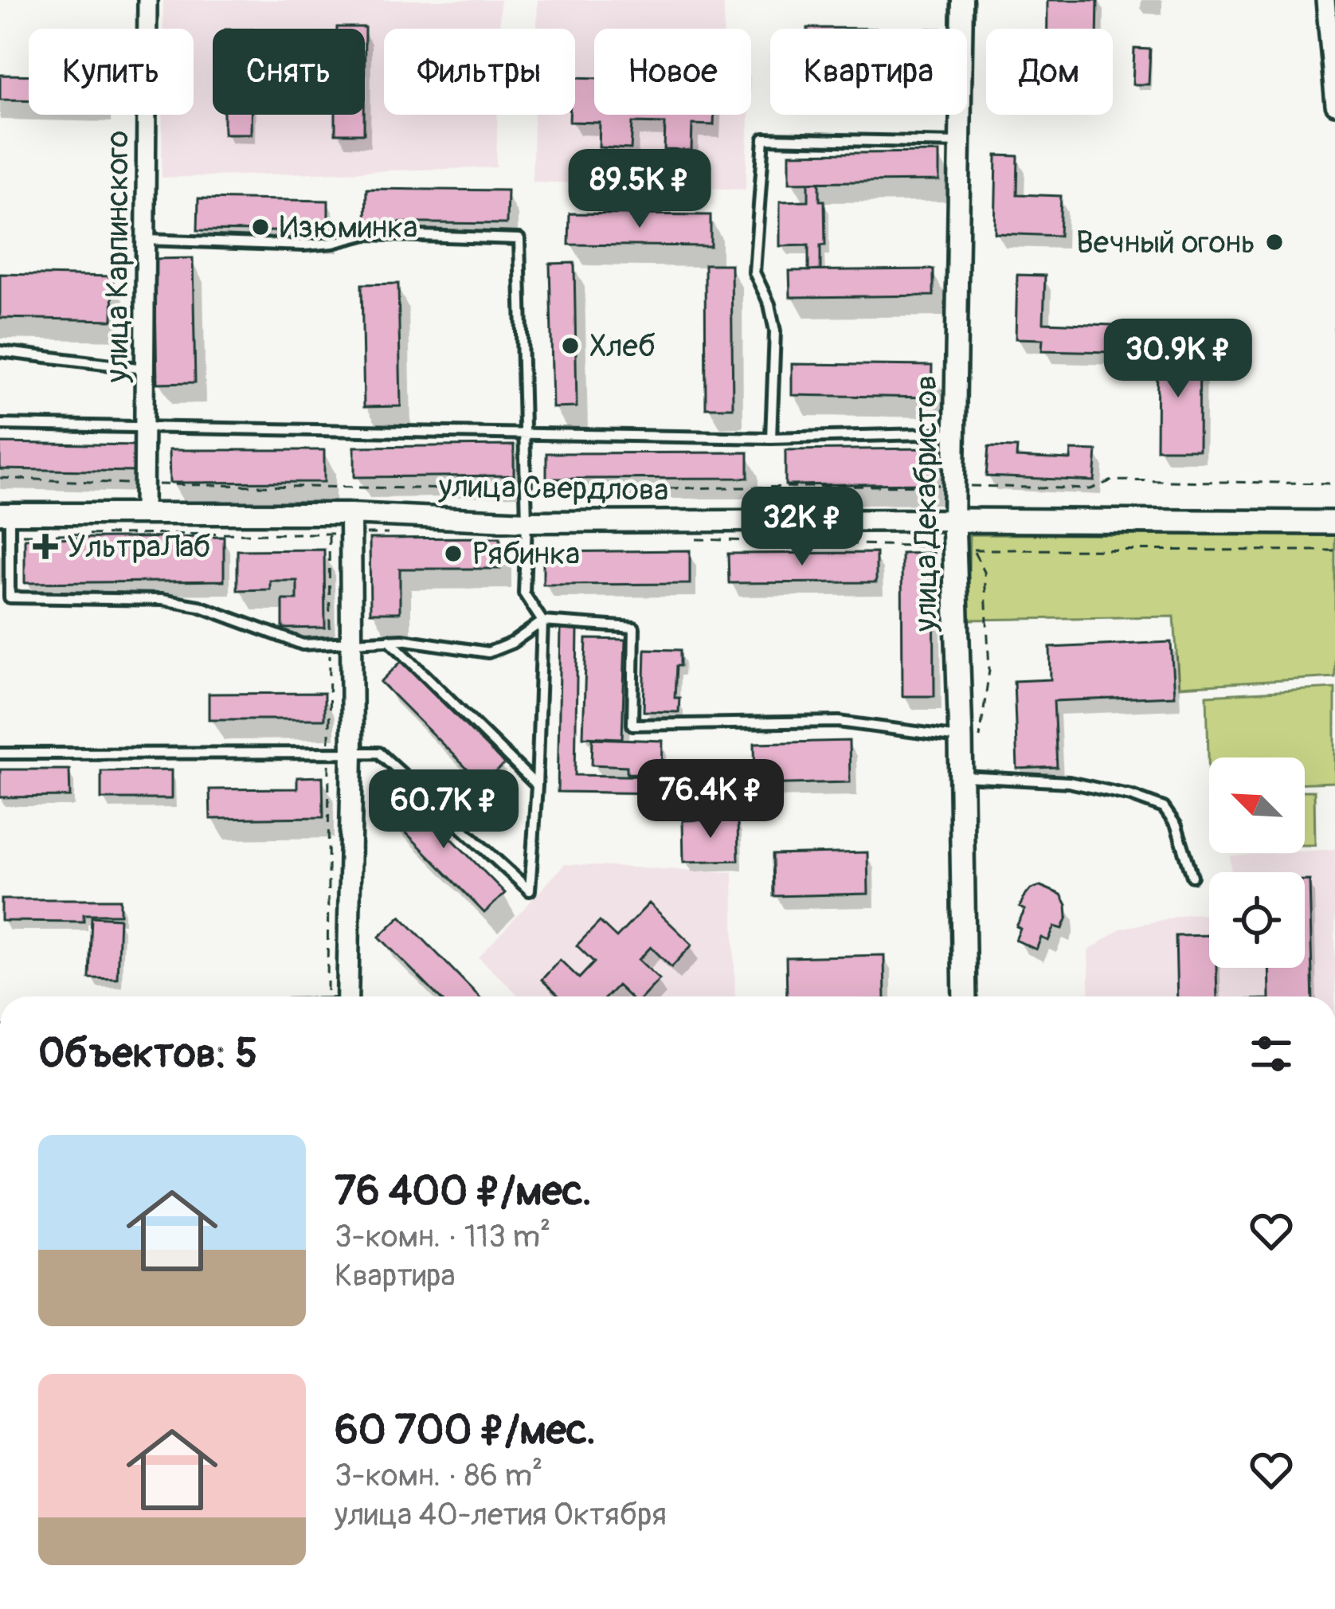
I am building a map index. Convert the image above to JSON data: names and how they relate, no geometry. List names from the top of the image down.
{
  "streets": {
    "main road": ["улица Свердлова", "улица Декабристов"],
    "street": ["улица Карпинского"]
  },
  "crossings": [
    ["улица Карпинского", "улица Свердлова"],
    ["улица Свердлова", "улица Декабристов"]
  ],
  "places": {
    "other": [
      "Изюминка",
      "Вечный огонь",
      "Хлеб",
      "Рябинка"
    ],
    "health": ["УльтраЛаб"]
  },
  "north": "top left",
  "page": {
    "chip": [
      "Купить",
      "Снять",
      "Фильтры",
      "Новое",
      "Квартира",
      "Дом"
    ],
    "price": [
      "89.5K ₽",
      "30.9K ₽",
      "32K ₽",
      "76.4K ₽",
      "60.7K ₽"
    ],
    "heading": "Объектов: 5",
    "list": [
      {
        "name": "76 400 ₽/мес.",
        "note": "3-комн. · 113 m² · Квартира"
      },
      {
        "name": "60 700 ₽/мес.",
        "note": "3-комн. · 86 m² · улица 40-летия Октября"
      }
    ]
  }
}
